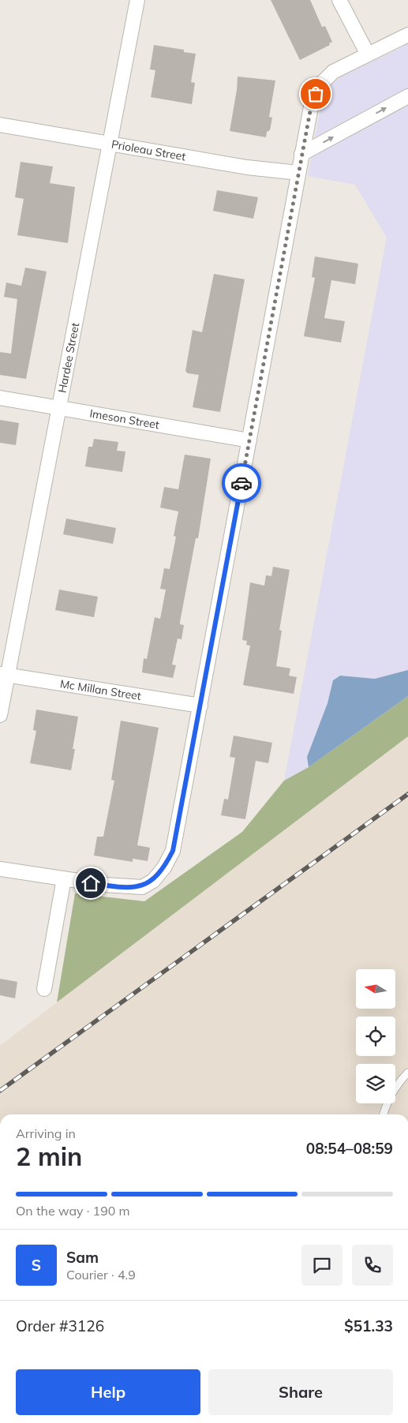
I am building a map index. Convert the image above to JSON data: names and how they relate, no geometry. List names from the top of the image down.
{
  "streets": {
    "street": [
      "Prioleau Street",
      "Hardee Street",
      "Imeson Street",
      "Mc Millan Street"
    ]
  },
  "crossings": [
    ["Prioleau Street", "Hardee Street"],
    ["Hardee Street", "Imeson Street"],
    ["Hardee Street", "Mc Millan Street"]
  ],
  "north": "left",
  "page": {
    "heading": ["2 min", "Arriving in", "08:54–08:59"],
    "panel": [
      "Sam",
      "Courier · 4.9",
      "Order #3126",
      "$51.33"
    ],
    "bar": "On the way · 190 m",
    "round": "S",
    "buttons": ["Help", "Share"]
  }
}
